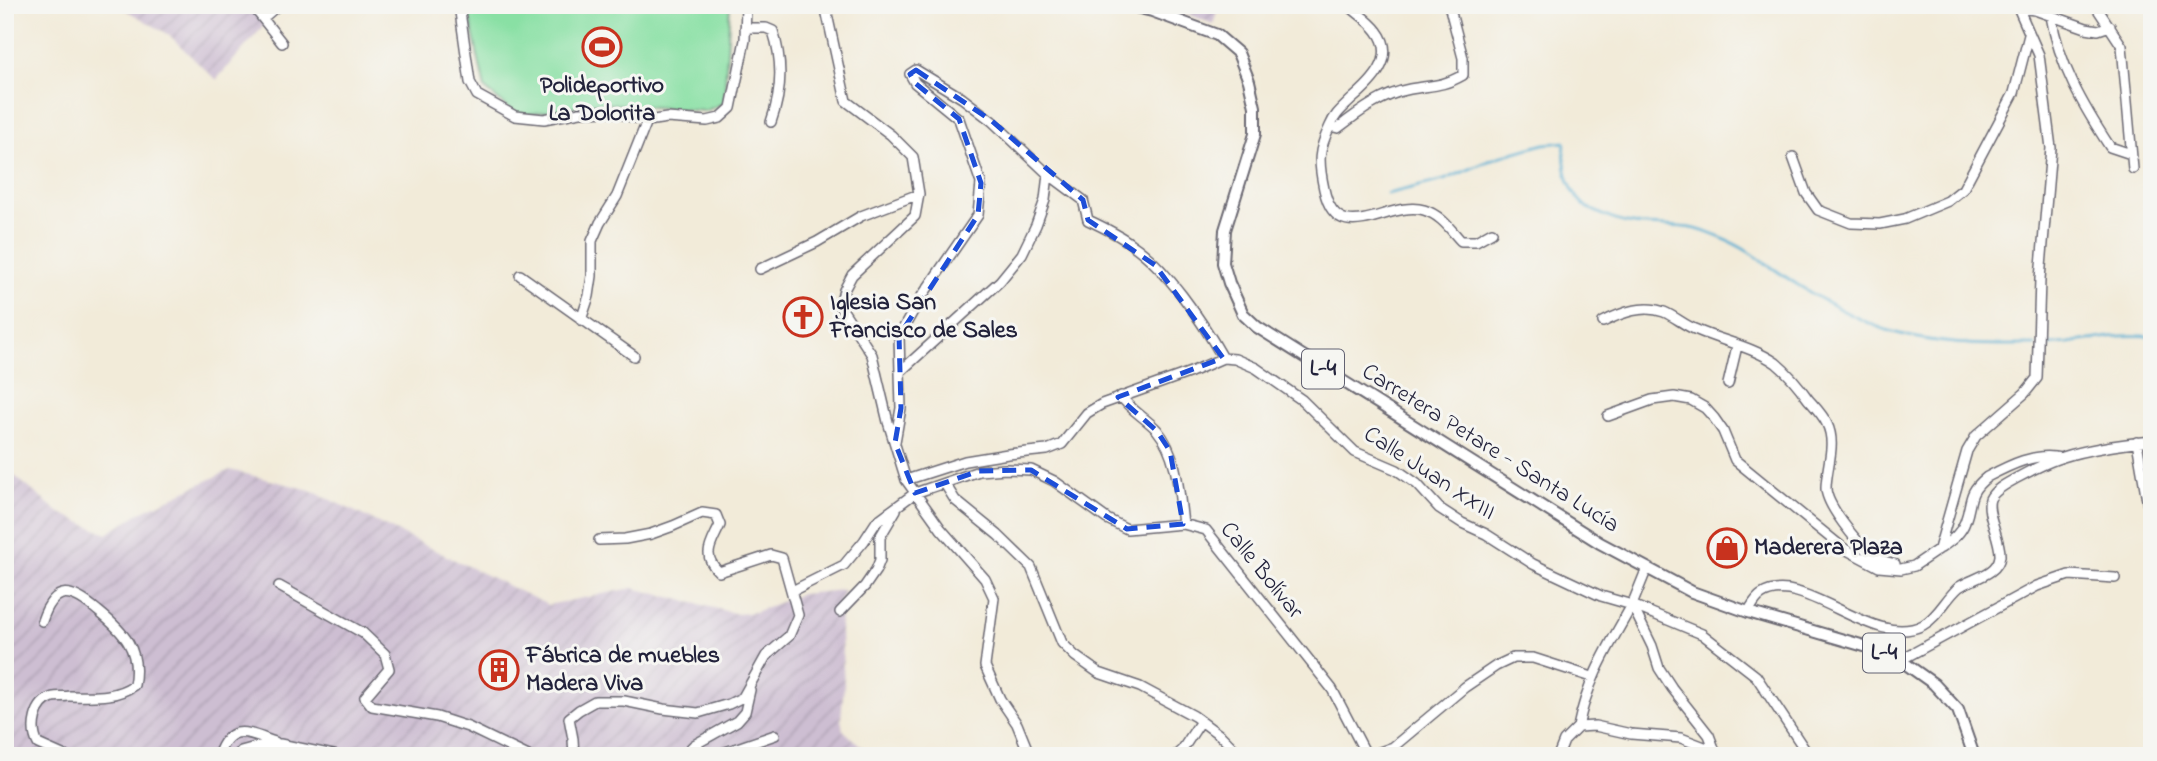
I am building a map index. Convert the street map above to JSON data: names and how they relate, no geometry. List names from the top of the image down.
{
  "streets": {
    "main road": ["L-4", "Carretera Petare - Santa Lucía"],
    "street": ["Calle Juan XXIII", "Calle Bolívar"]
  },
  "places": {
    "sports": ["Polideportivo La Dolorita"],
    "church": ["Iglesia San Francisco de Sales"],
    "shop": ["Maderera Plaza"],
    "building": ["Fábrica de muebles Madera Viva"]
  }
}
